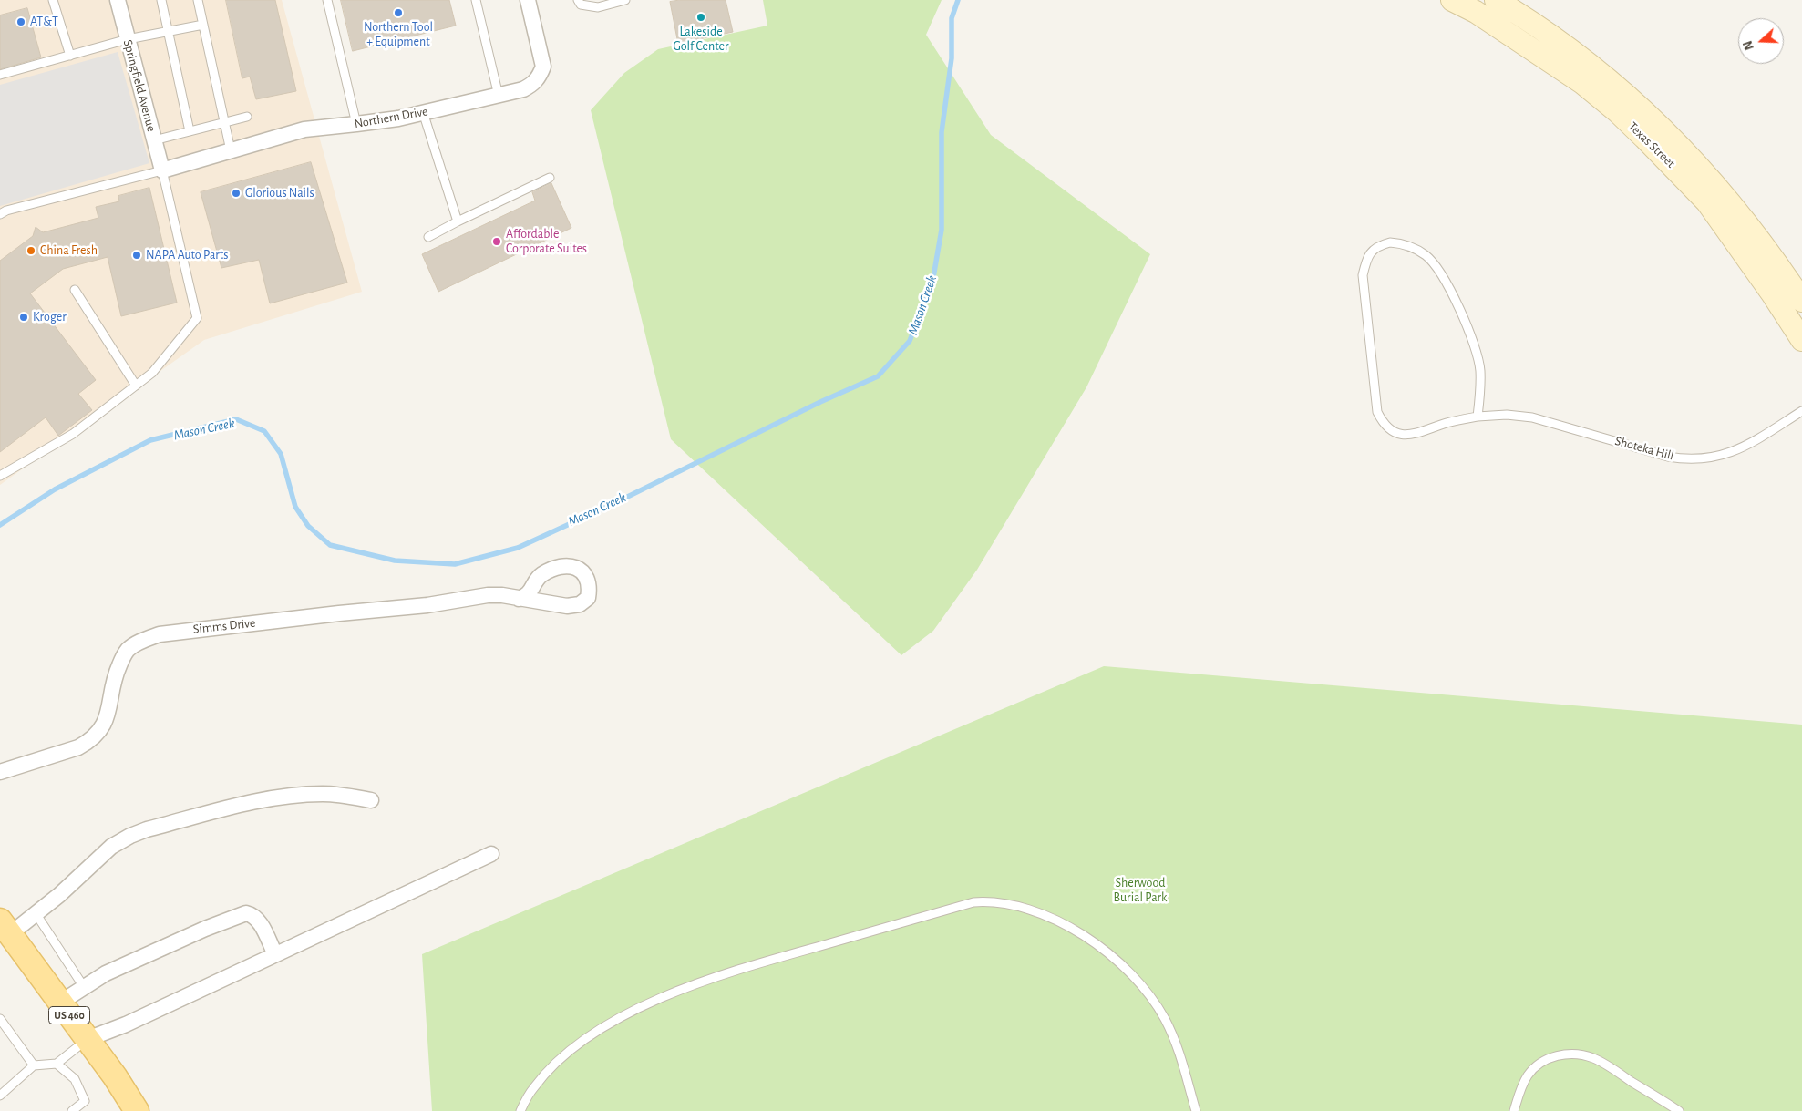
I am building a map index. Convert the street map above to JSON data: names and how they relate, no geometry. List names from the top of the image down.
{
  "streets": {
    "main road": ["Texas Street", "US 460"],
    "street": ["Springfield Avenue", "Northern Drive", "Simms Drive"],
    "lane": ["Shoteka Hill"]
  },
  "crossings": [
    ["Springfield Avenue", "Northern Drive"]
  ],
  "water": ["Mason Creek"],
  "parks": ["Sherwood Burial Park"],
  "places": [
    "Northern Tool + Equipment",
    "Lakeside Golf Center",
    "AT&T",
    "Glorious Nails",
    "Affordable Corporate Suites",
    "China Fresh",
    "NAPA Auto Parts",
    "Kroger"
  ],
  "north": "left"
}
